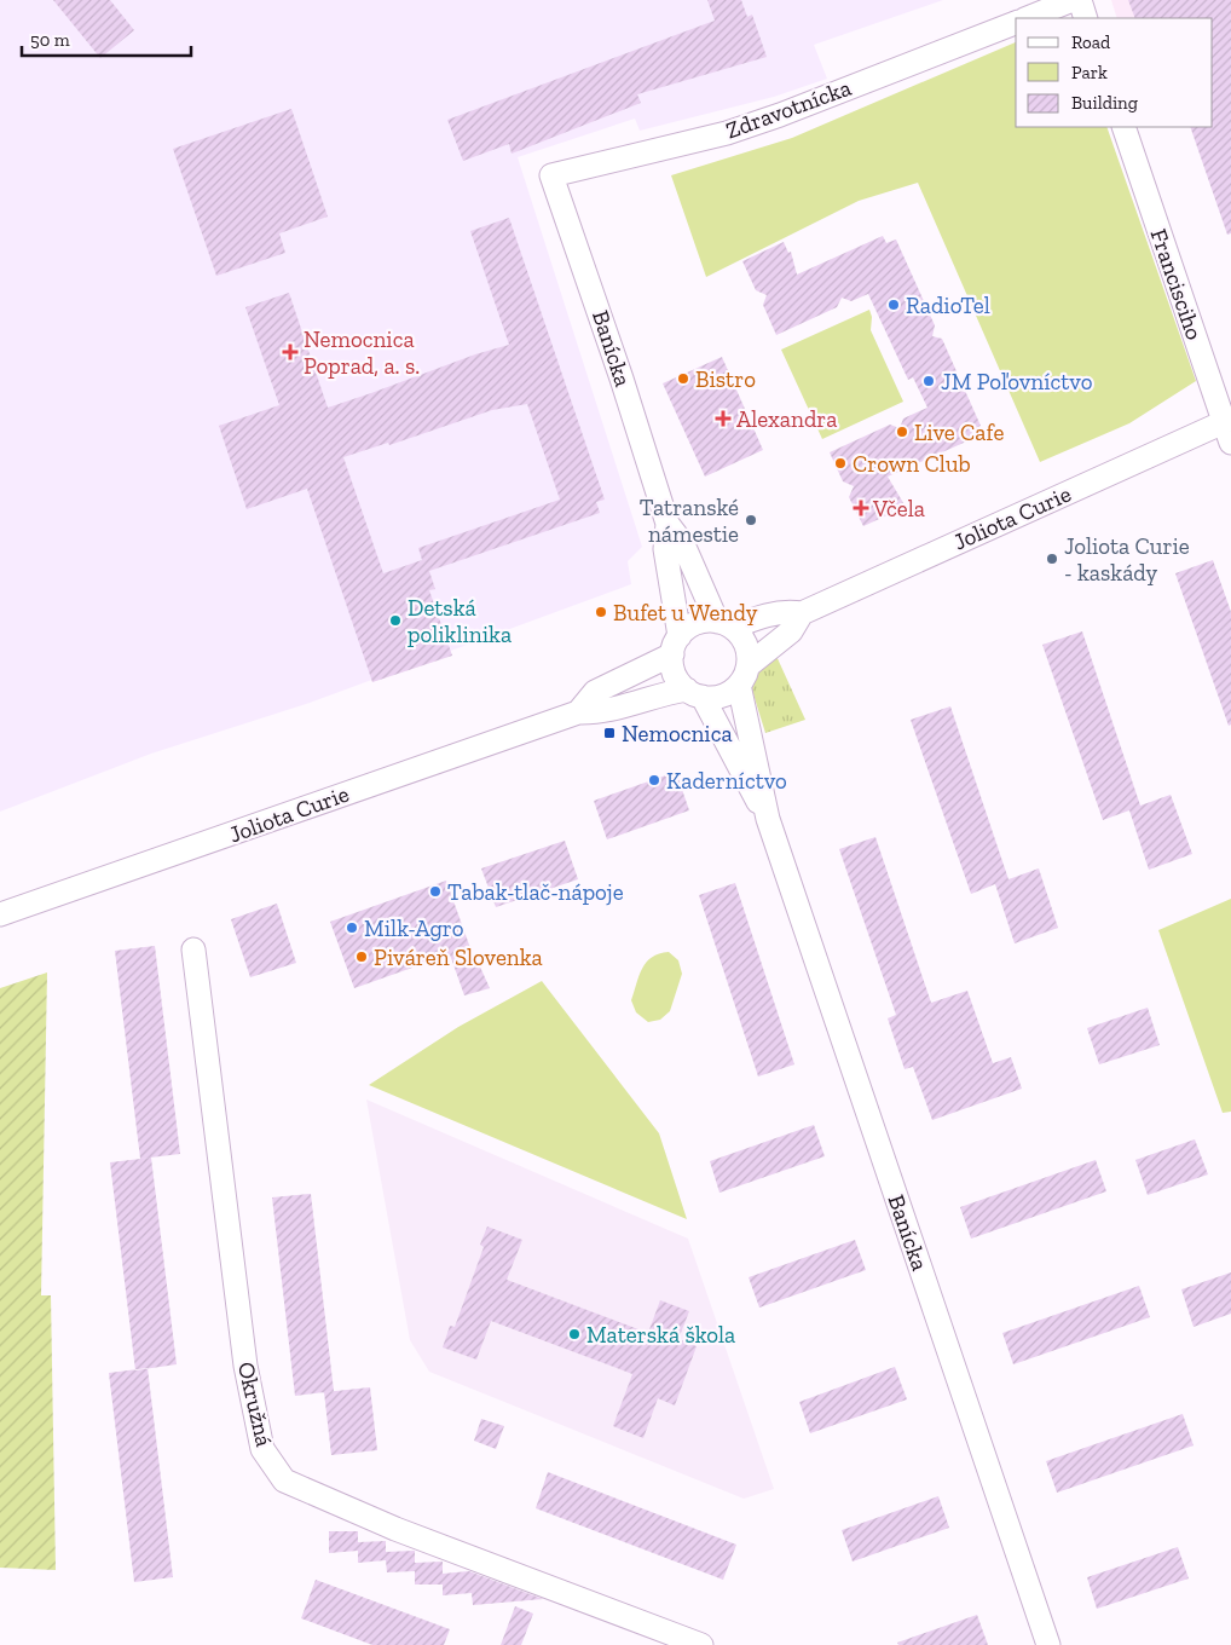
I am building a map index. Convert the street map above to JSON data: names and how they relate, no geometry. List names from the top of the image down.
{
  "streets": {
    "street": [
      "Zdravotnícka",
      "Francisciho",
      "Banícka",
      "Joliota Curie",
      "Okružná"
    ]
  },
  "crossings": [
    ["Zdravotnícka", "Banícka"],
    ["Francisciho", "Joliota Curie"],
    ["Banícka", "Joliota Curie"]
  ],
  "places": {
    "other": [
      "RadioTel",
      "Bistro",
      "JM Poľovníctvo",
      "Live Cafe",
      "Crown Club",
      "Tatranské námestie",
      "Joliota Curie - kaskády",
      "Bufet u Wendy",
      "Detská poliklinika",
      "Kaderníctvo",
      "Tabak-tlač-nápoje",
      "Milk-Agro",
      "Piváreň Slovenka",
      "Materská škola"
    ],
    "health": ["Nemocnica Poprad, a. s.", "Alexandra", "Včela"],
    "transit": ["Nemocnica"]
  },
  "legend": ["Road", "Park", "Building"],
  "scale_bar": "50 m"
}
